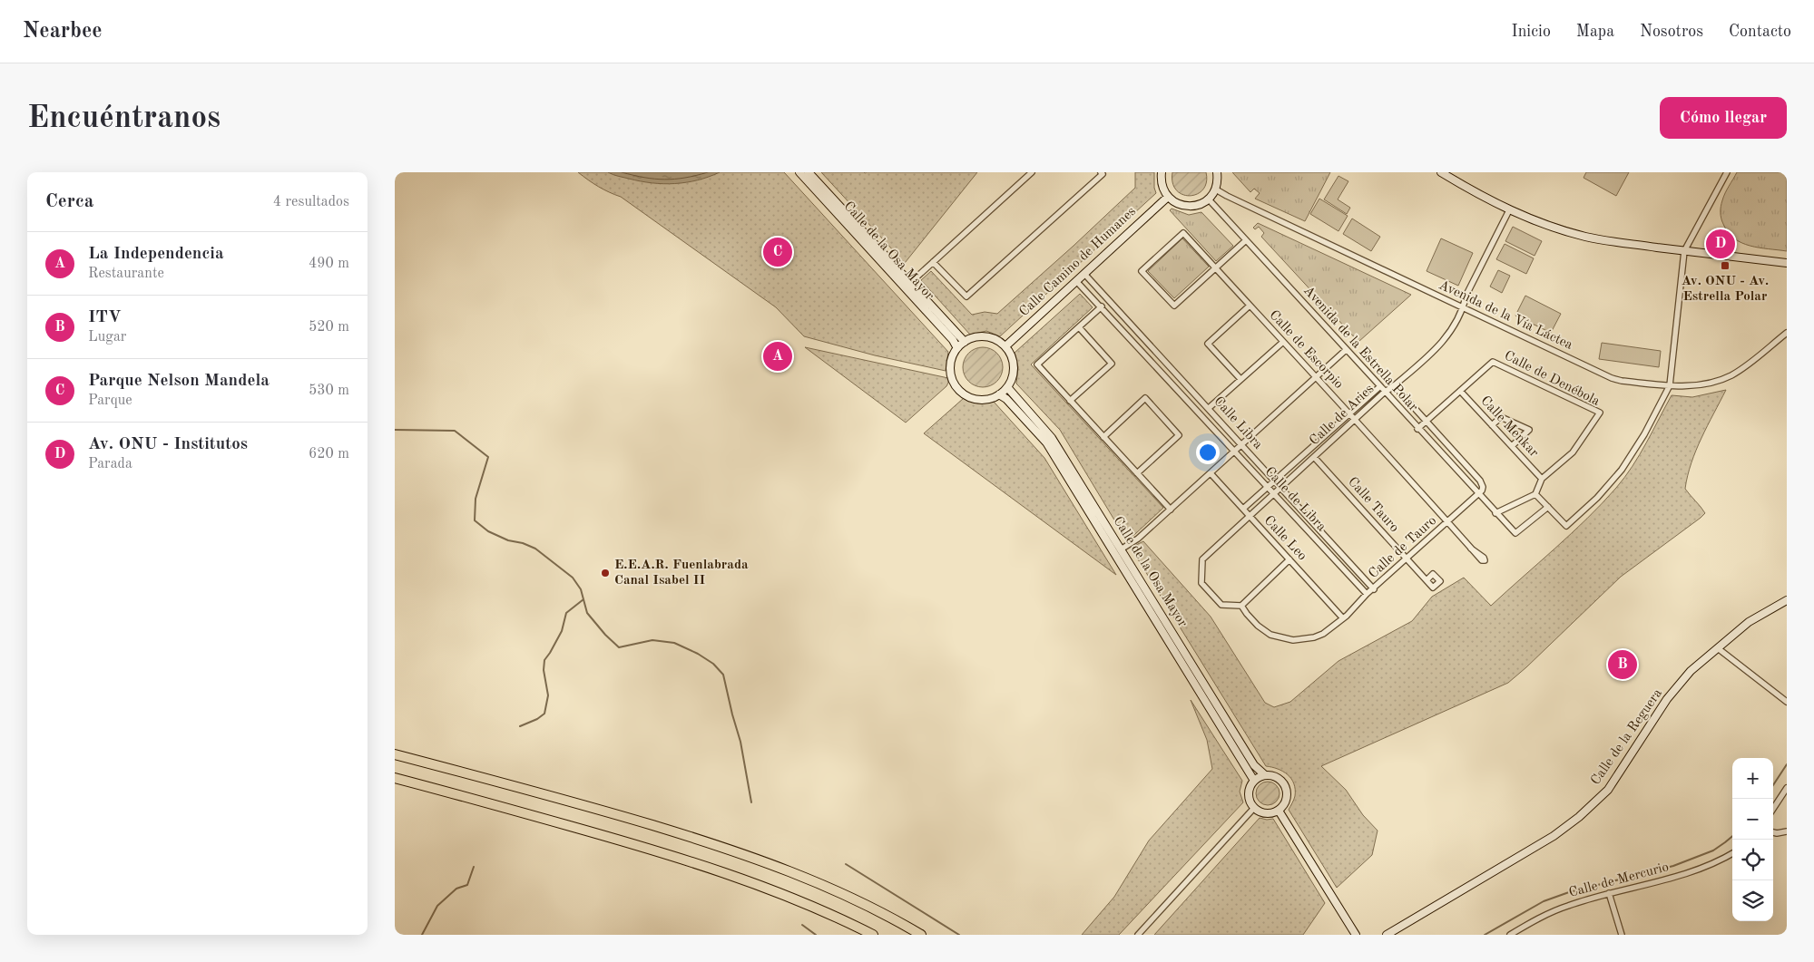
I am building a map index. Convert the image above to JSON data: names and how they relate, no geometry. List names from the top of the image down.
{
  "streets": {
    "street": [
      "Calle de la Osa Mayor",
      "Calle Camino de Humanes",
      "Avenida de la Vía Láctea",
      "Avenida de la Estrella Polar",
      "Calle de Escorpio",
      "Calle de Denébola",
      "Calle de Aries",
      "Calle Libra",
      "Calle Menkar",
      "Calle de Libra",
      "Calle Tauro",
      "Calle Leo",
      "Calle de Tauro",
      "Calle de la Reguera",
      "Calle de Mercurio"
    ]
  },
  "crossings": [
    ["Calle de la Osa Mayor", "Calle Camino de Humanes"],
    ["Calle Camino de Humanes", "Calle Libra"],
    ["Calle Camino de Humanes", "Calle de Libra"],
    ["Avenida de la Vía Láctea", "Calle de Aries"],
    ["Avenida de la Estrella Polar", "Calle de Escorpio"],
    ["Avenida de la Estrella Polar", "Calle de Denébola"],
    ["Avenida de la Estrella Polar", "Calle de Aries"],
    ["Avenida de la Estrella Polar", "Calle de Tauro"],
    ["Calle de Escorpio", "Calle de Aries"],
    ["Calle de Escorpio", "Calle de Tauro"],
    ["Calle de Denébola", "Calle Menkar"],
    ["Calle de Aries", "Calle Libra"],
    ["Calle de Aries", "Calle de Libra"],
    ["Calle de Aries", "Calle Tauro"],
    ["Calle de Aries", "Calle Leo"],
    ["Calle Libra", "Calle de Tauro"],
    ["Calle de Libra", "Calle de Tauro"],
    ["Calle Tauro", "Calle de Tauro"],
    ["Calle Leo", "Calle de Tauro"]
  ],
  "places": {
    "transit": ["Av. ONU - Av. Estrella Polar"],
    "other": ["E.E.A.R. Fuenlabrada Canal Isabel II"]
  },
  "page": {
    "header": "Nearbee",
    "nav": [
      "Inicio",
      "Mapa",
      "Nosotros",
      "Contacto"
    ],
    "buttons": "Cómo llegar",
    "title": "Encuéntranos",
    "heading": ["Cerca", "4 resultados"],
    "pins": [
      "D",
      "C",
      "A",
      "B"
    ],
    "list": [
      {
        "mark": "A",
        "name": "La Independencia",
        "note": "Restaurante",
        "value": "490 m"
      },
      {
        "mark": "B",
        "name": "ITV",
        "note": "Lugar",
        "value": "520 m"
      },
      {
        "mark": "C",
        "name": "Parque Nelson Mandela",
        "note": "Parque",
        "value": "530 m"
      },
      {
        "mark": "D",
        "name": "Av. ONU - Institutos",
        "note": "Parada",
        "value": "620 m"
      }
    ],
    "map_buttons": ["+", "−"]
  }
}
